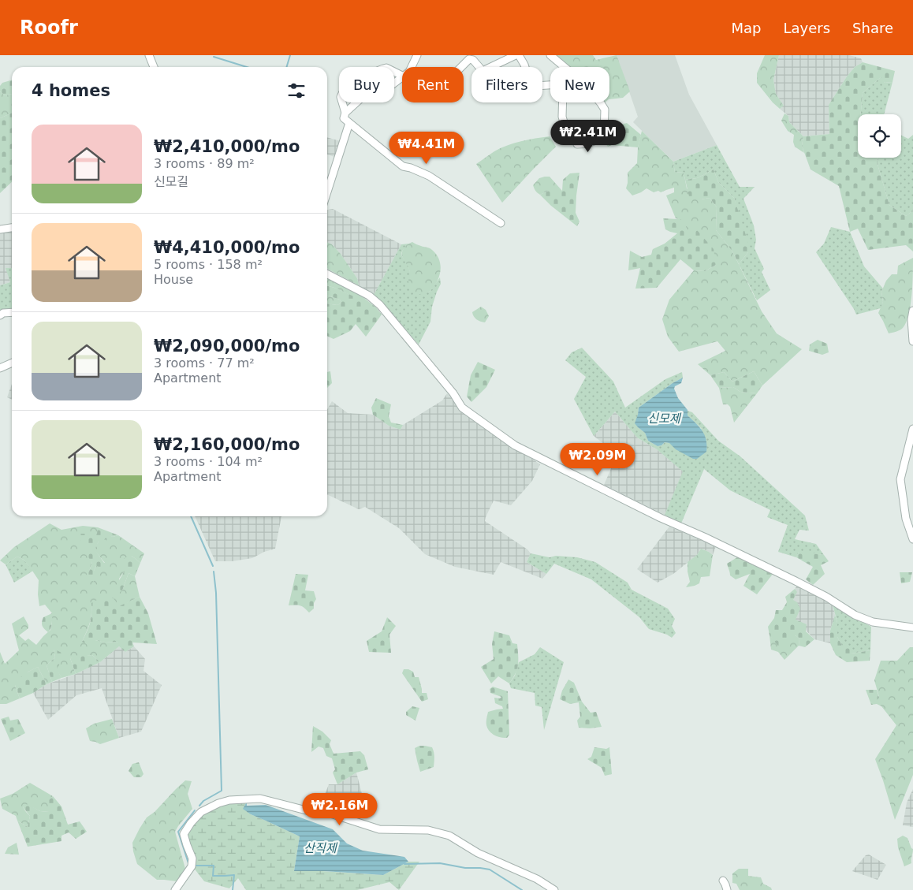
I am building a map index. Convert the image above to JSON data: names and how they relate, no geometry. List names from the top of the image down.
{
  "water": ["신모제", "산직제"],
  "page": {
    "header": "Roofr",
    "nav": ["Map", "Layers", "Share"],
    "chip": [
      "Buy",
      "Rent",
      "Filters",
      "New"
    ],
    "heading": "4 homes",
    "list": [
      {
        "name": "₩2,410,000/mo",
        "note": "3 rooms · 89 m² · 신모길"
      },
      {
        "name": "₩4,410,000/mo",
        "note": "5 rooms · 158 m² · House"
      },
      {
        "name": "₩2,090,000/mo",
        "note": "3 rooms · 77 m² · Apartment"
      },
      {
        "name": "₩2,160,000/mo",
        "note": "3 rooms · 104 m² · Apartment"
      }
    ],
    "price": [
      "₩2.41M",
      "₩4.41M",
      "₩2.09M",
      "₩2.16M"
    ]
  }
}
